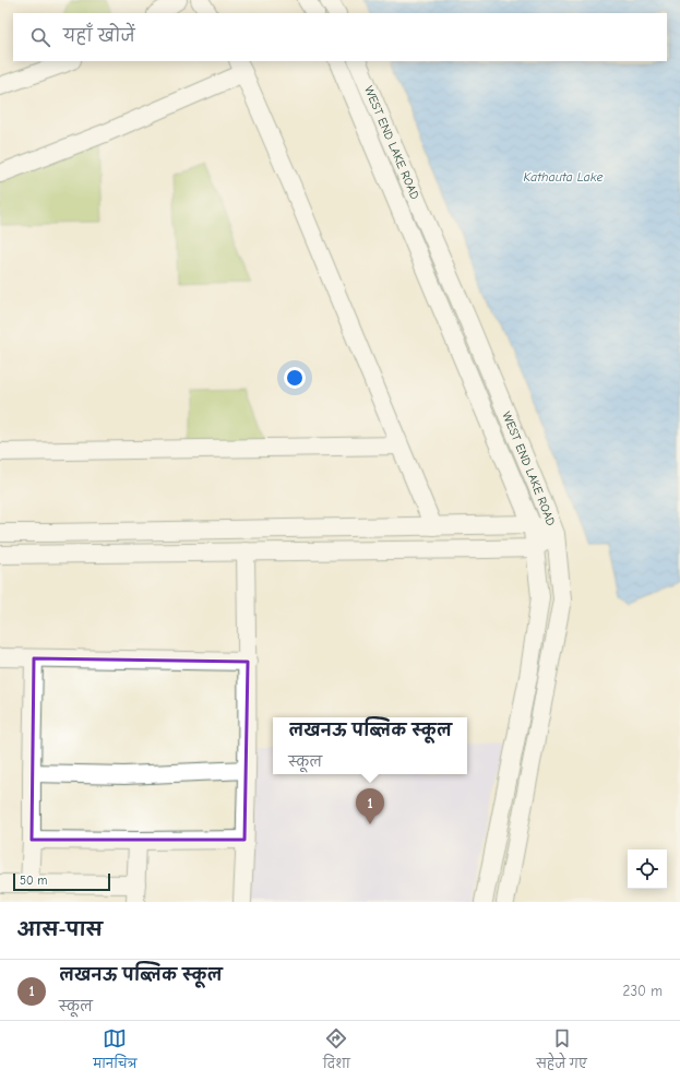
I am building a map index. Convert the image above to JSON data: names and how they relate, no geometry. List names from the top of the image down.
{
  "streets": {
    "street": ["WEST END LAKE ROAD"]
  },
  "water": ["Kathauta Lake"],
  "scale_bar": "50 m",
  "page": {
    "search": "यहाँ खोजें",
    "popup": ["लखनऊ पब्लिक स्कूल", "स्कूल"],
    "pins": "1",
    "scale": "50 m",
    "heading": "आस-पास",
    "list": [
      {
        "mark": "1",
        "name": "लखनऊ पब्लिक स्कूल",
        "note": "स्कूल",
        "value": "230 m"
      }
    ],
    "nav": ["मानचित्र", "दिशा", "सहेजे गए"]
  }
}
